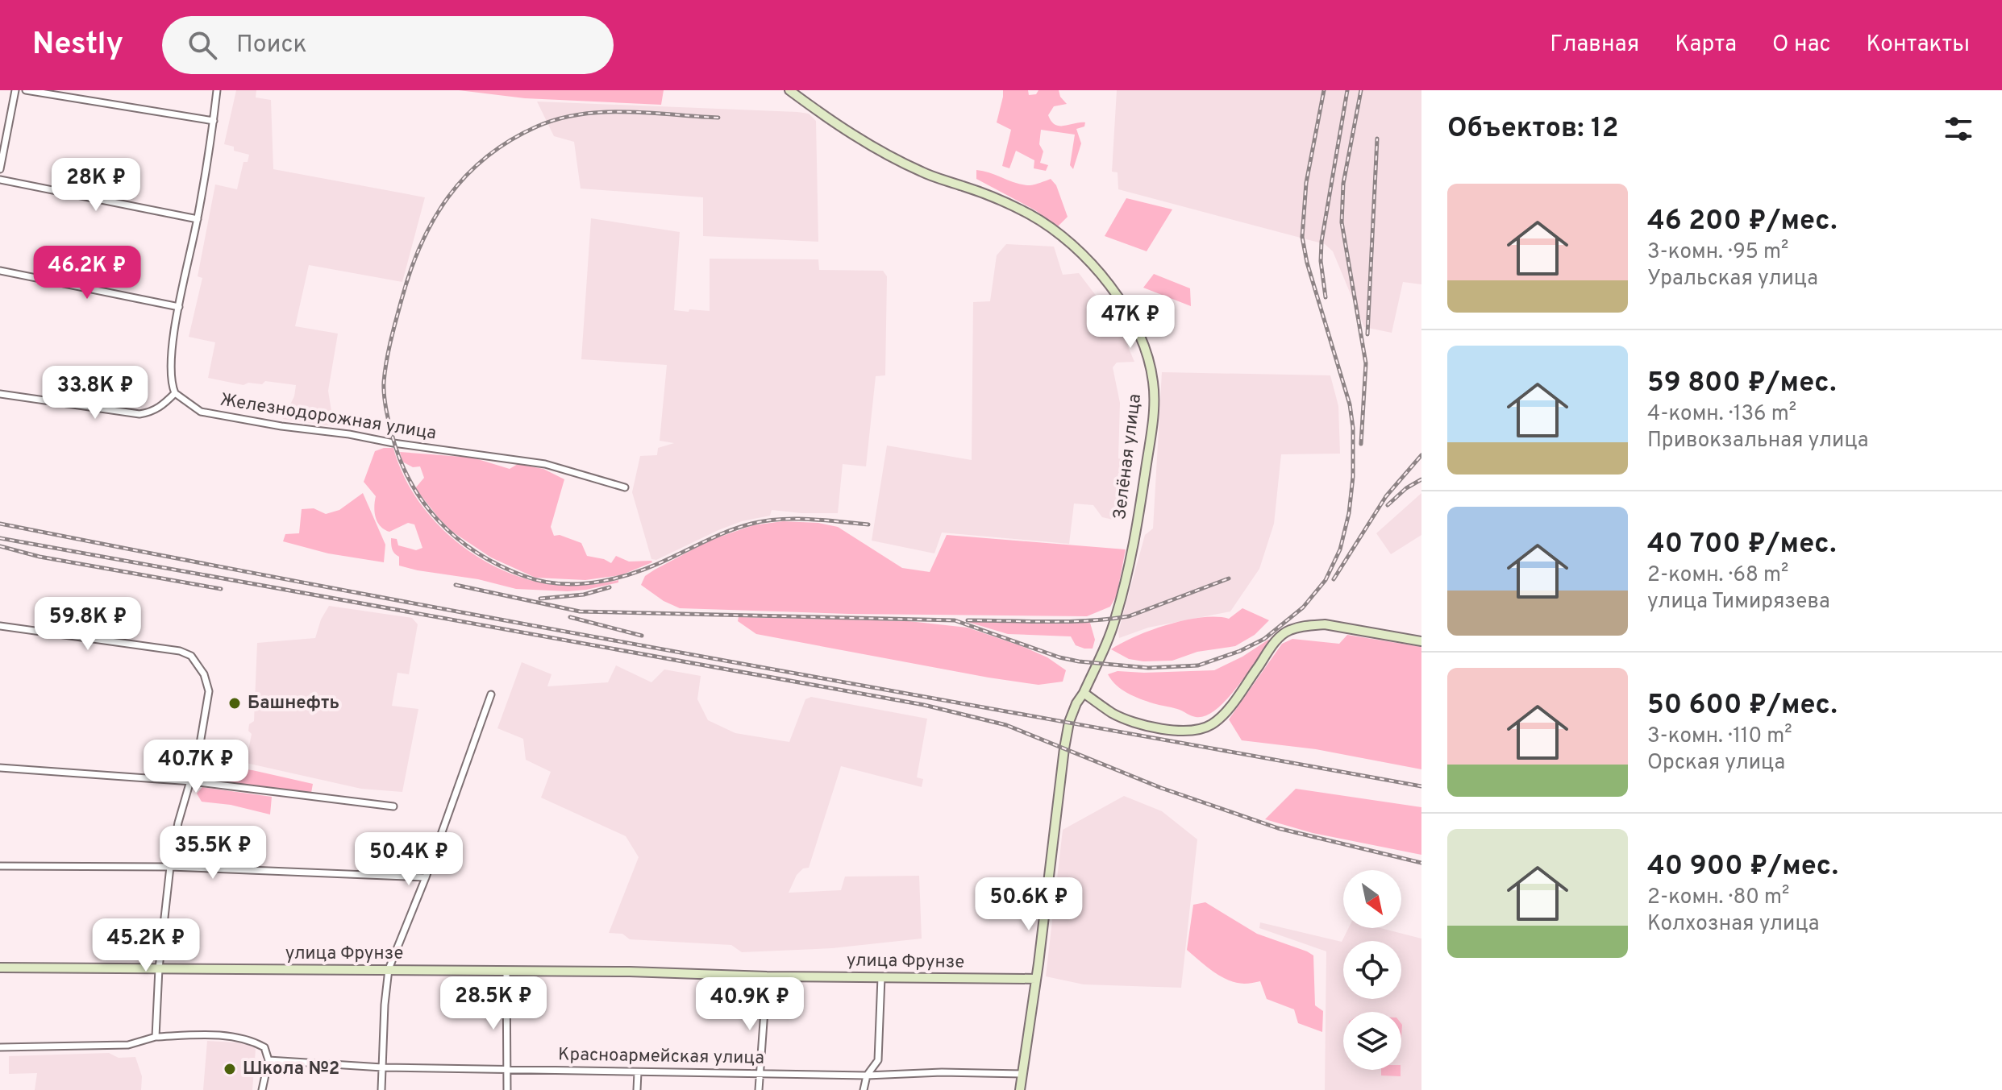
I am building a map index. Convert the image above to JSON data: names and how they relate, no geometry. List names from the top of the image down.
{
  "streets": {
    "street": [
      "Железнодорожная улица",
      "Зелёная улица",
      "улица Фрунзе",
      "Красноармейская улица"
    ]
  },
  "crossings": [
    ["Зелёная улица", "улица Фрунзе"],
    ["Зелёная улица", "Красноармейская улица"]
  ],
  "places": ["Башнефть", "Школа №2"],
  "north": "bottom right",
  "page": {
    "header": "Nestly",
    "search": "Поиск",
    "nav": [
      "Главная",
      "Карта",
      "О нас",
      "Контакты"
    ],
    "heading": "Объектов: 12",
    "price": [
      "28K ₽",
      "46.2K ₽",
      "47K ₽",
      "33.8K ₽",
      "59.8K ₽",
      "40.7K ₽",
      "35.5K ₽",
      "50.4K ₽",
      "50.6K ₽",
      "45.2K ₽",
      "28.5K ₽",
      "40.9K ₽"
    ],
    "list": [
      {
        "name": "46 200 ₽/мес.",
        "note": "3-комн. · 95 m² · Уральская улица"
      },
      {
        "name": "59 800 ₽/мес.",
        "note": "4-комн. · 136 m² · Привокзальная улица"
      },
      {
        "name": "40 700 ₽/мес.",
        "note": "2-комн. · 68 m² · улица Тимирязева"
      },
      {
        "name": "50 600 ₽/мес.",
        "note": "3-комн. · 110 m² · Орская улица"
      },
      {
        "name": "40 900 ₽/мес.",
        "note": "2-комн. · 80 m² · Колхозная улица"
      }
    ]
  }
}
